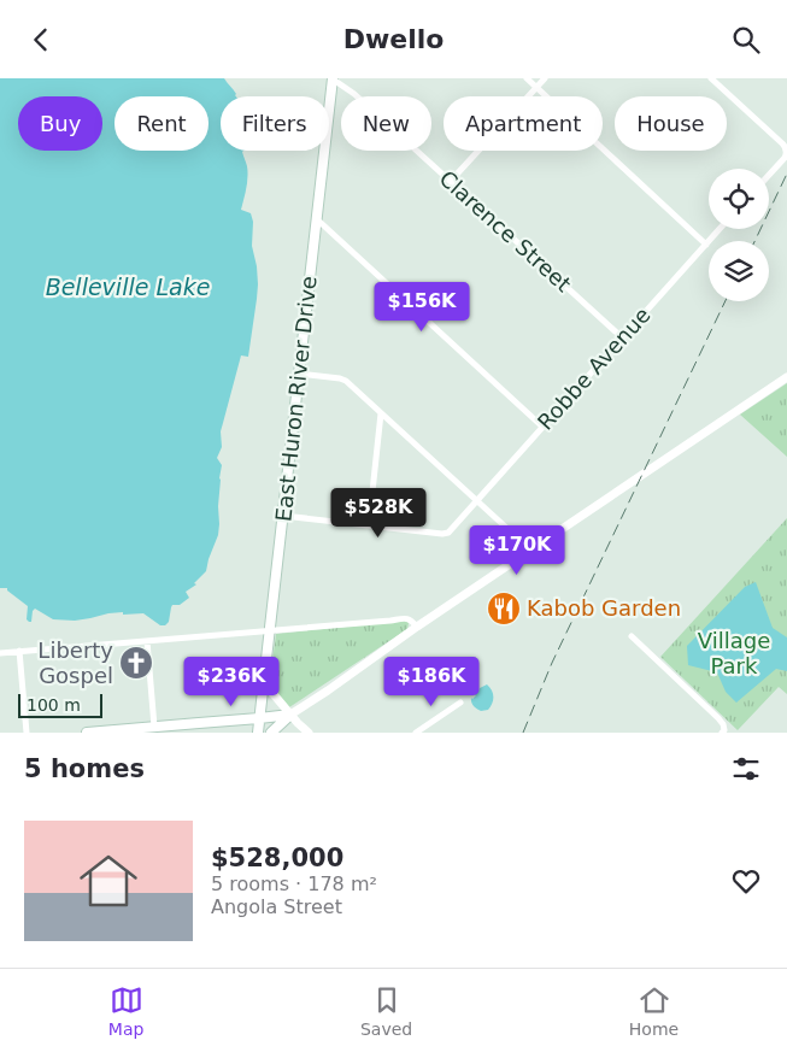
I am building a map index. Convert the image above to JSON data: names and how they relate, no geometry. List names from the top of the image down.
{
  "streets": {
    "main road": ["East Huron River Drive"],
    "street": ["Clarence Street", "Robbe Avenue"]
  },
  "crossings": [
    ["Clarence Street", "Robbe Avenue"],
    ["Clarence Street", "East Huron River Drive"]
  ],
  "water": ["Belleville Lake"],
  "parks": ["Village Park"],
  "places": {
    "restaurant": ["Kabob Garden"],
    "church": ["Liberty Gospel"]
  },
  "scale_bar": "100 m",
  "page": {
    "header": "Dwello",
    "chip": [
      "Buy",
      "Rent",
      "Filters",
      "New",
      "Apartment",
      "House"
    ],
    "price": [
      "$156K",
      "$528K",
      "$170K",
      "$236K",
      "$186K"
    ],
    "scale": "100 m",
    "heading": "5 homes",
    "list": [
      {
        "name": "$528,000",
        "note": "5 rooms · 178 m² · Angola Street"
      }
    ],
    "tabs": ["Map", "Saved", "Home"]
  }
}
